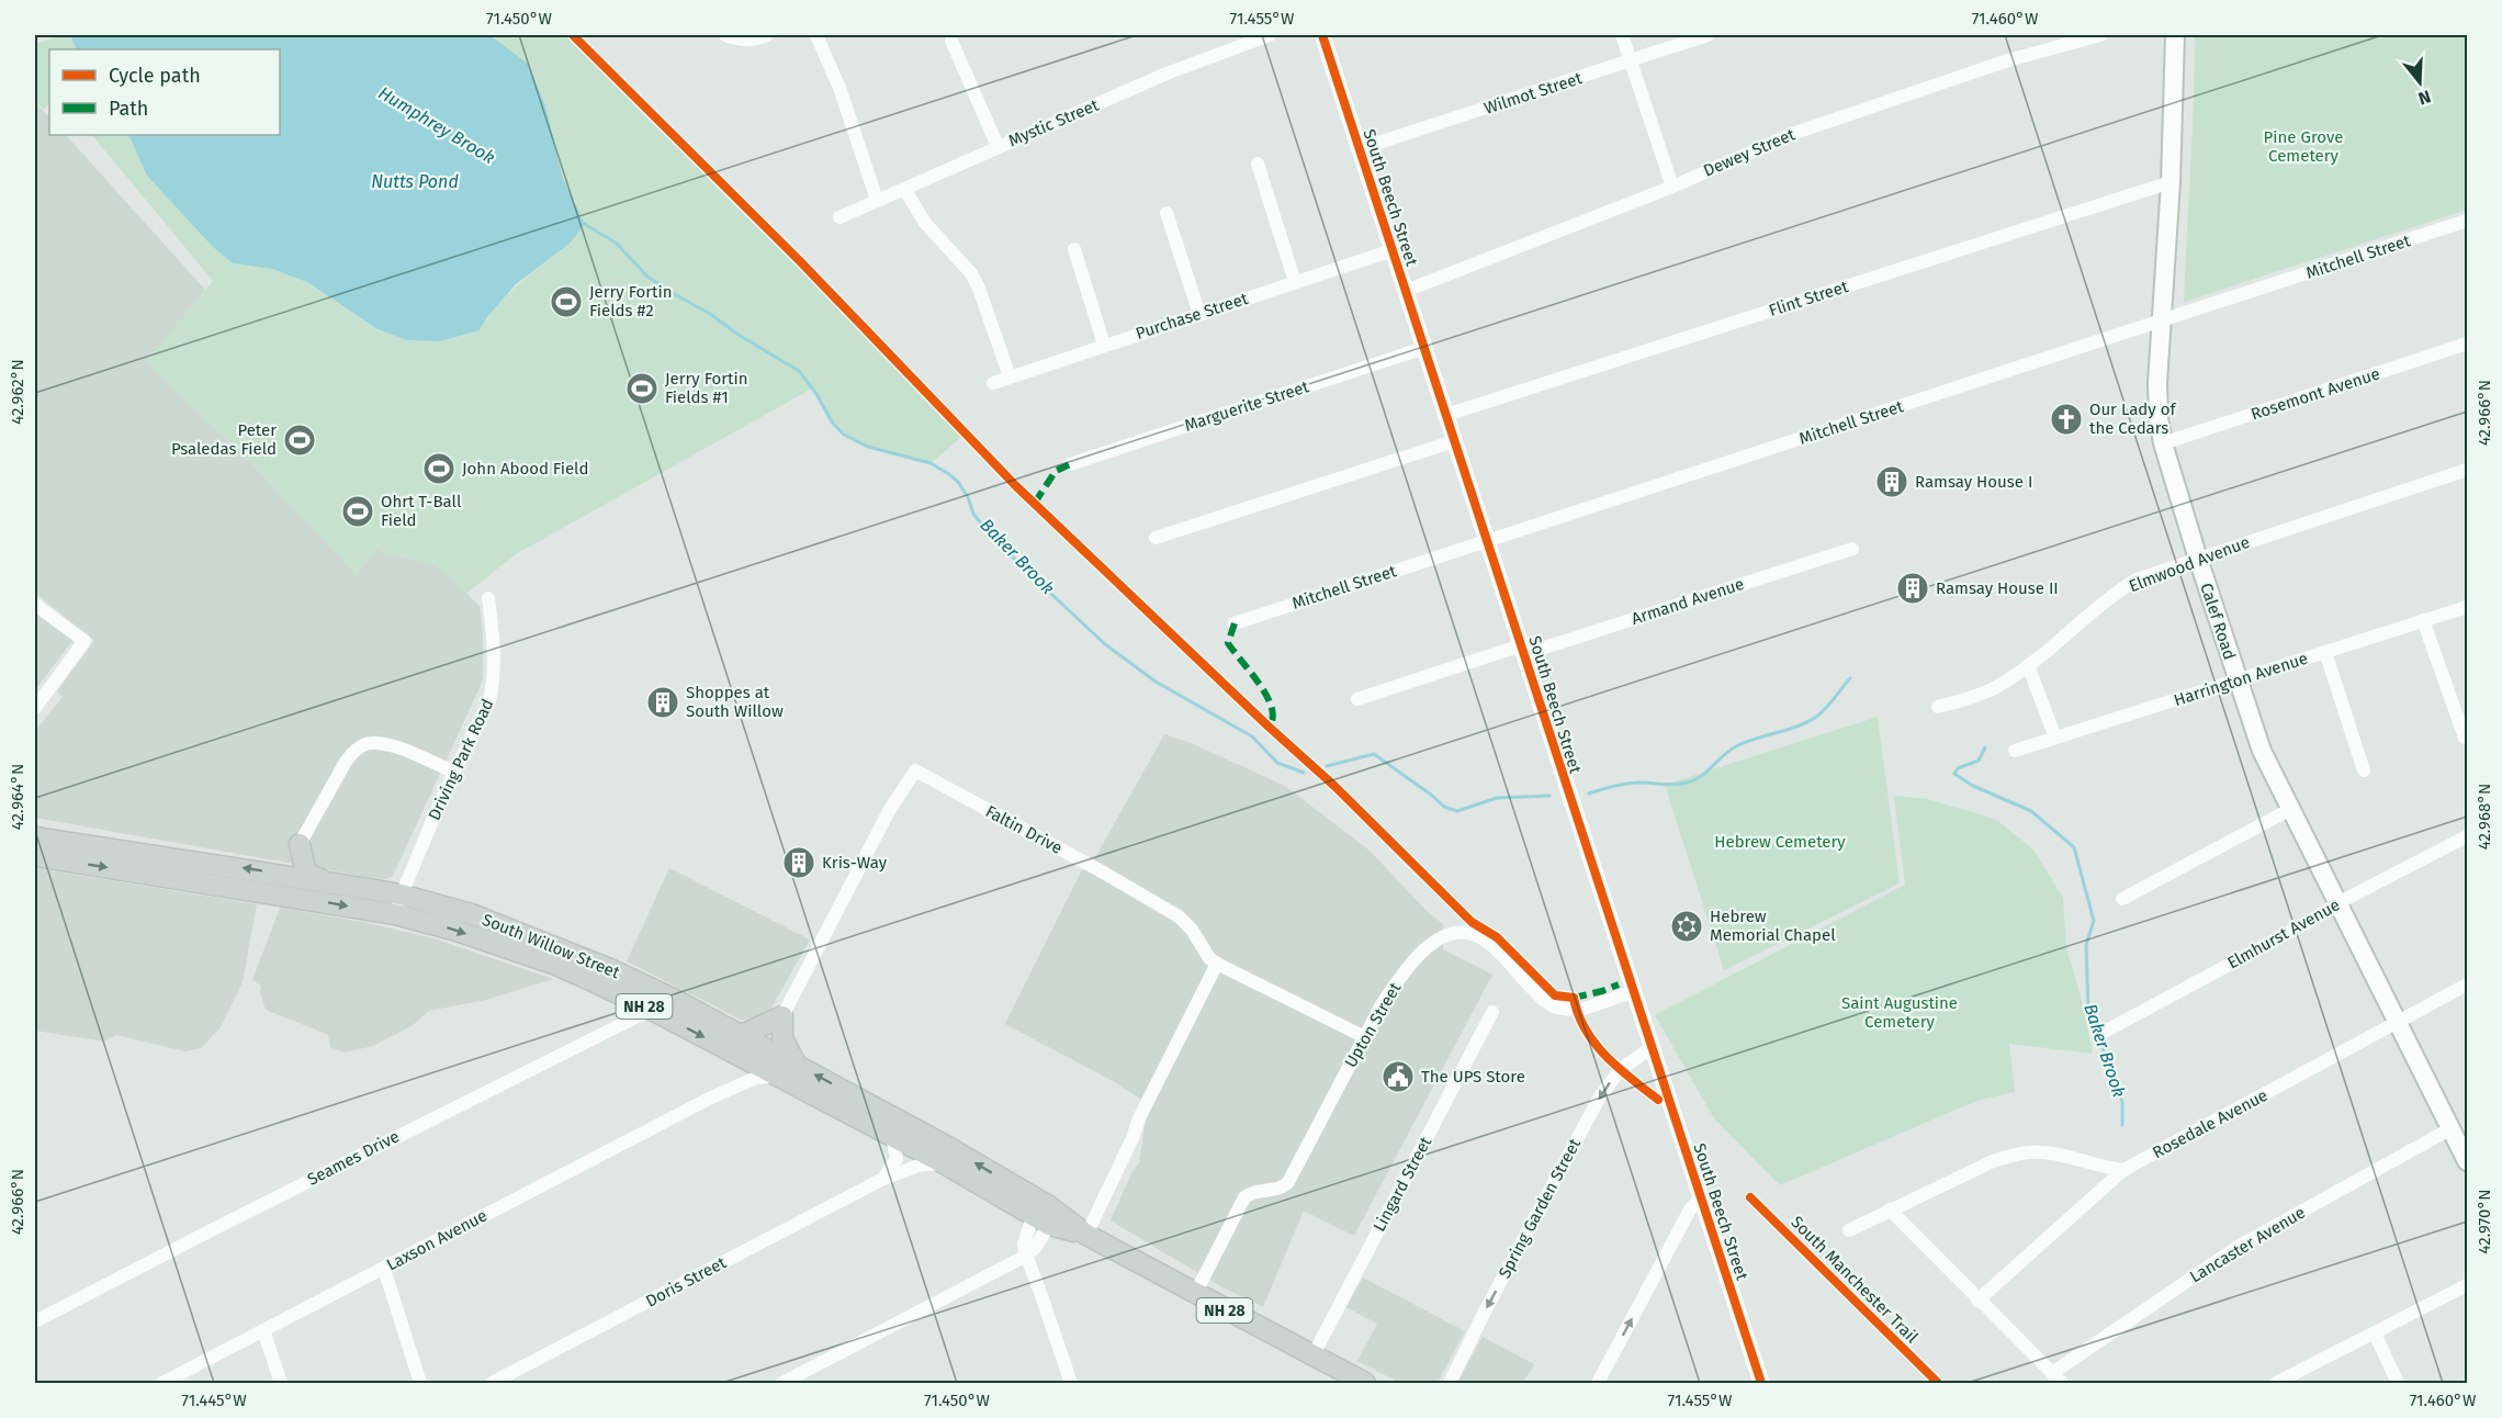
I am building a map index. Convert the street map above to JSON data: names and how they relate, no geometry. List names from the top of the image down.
{
  "streets": {
    "main road": ["Calef Road", "South Willow Street", "NH 28"],
    "street": [
      "Wilmot Street",
      "Mystic Street",
      "Dewey Street",
      "South Beech Street",
      "Mitchell Street",
      "Flint Street",
      "Purchase Street",
      "Rosemont Avenue",
      "Marguerite Street",
      "Elmwood Avenue",
      "Armand Avenue",
      "Harrington Avenue",
      "Driving Park Road",
      "Faltin Drive",
      "Elmhurst Avenue",
      "Upton Street",
      "Rosedale Avenue",
      "Seames Drive",
      "Lingard Street",
      "Spring Garden Street",
      "Laxson Avenue",
      "Lancaster Avenue",
      "Doris Street"
    ],
    "cycle path": ["South Manchester Trail"]
  },
  "crossings": [
    ["Wilmot Street", "South Beech Street"],
    ["Dewey Street", "South Beech Street"],
    ["South Beech Street", "Mitchell Street"],
    ["South Beech Street", "Flint Street"],
    ["South Beech Street", "Purchase Street"],
    ["South Beech Street", "Marguerite Street"],
    ["South Beech Street", "Armand Avenue"],
    ["South Beech Street", "Upton Street"],
    ["South Beech Street", "Spring Garden Street"],
    ["Mitchell Street", "Calef Road"],
    ["Flint Street", "Calef Road"],
    ["Rosemont Avenue", "Calef Road"],
    ["Elmwood Avenue", "Calef Road"],
    ["Calef Road", "Harrington Avenue"],
    ["Calef Road", "Elmhurst Avenue"],
    ["Calef Road", "Rosedale Avenue"],
    ["Calef Road", "Lancaster Avenue"],
    ["Driving Park Road", "South Willow Street"],
    ["Faltin Drive", "Upton Street"],
    ["South Willow Street", "Upton Street"],
    ["South Willow Street", "Seames Drive"],
    ["South Willow Street", "Lingard Street"],
    ["South Willow Street", "Laxson Avenue"],
    ["South Willow Street", "Doris Street"]
  ],
  "one_way": ["Spring Garden Street"],
  "water": ["Humphrey Brook", "Nutts Pond", "Baker Brook"],
  "parks": ["Pine Grove Cemetery", "Hebrew Cemetery", "Saint Augustine Cemetery"],
  "places": {
    "sports": [
      "Jerry Fortin Fields #2",
      "Jerry Fortin Fields #1",
      "Peter Psaledas Field",
      "John Abood Field",
      "Ohrt T-Ball Field"
    ],
    "church": ["Our Lady of the Cedars"],
    "building": [
      "Ramsay House I",
      "Ramsay House II",
      "Shoppes at South Willow",
      "Kris-Way"
    ],
    "synagogue": ["Hebrew Memorial Chapel"],
    "public building": ["The UPS Store"]
  },
  "legend": ["Cycle path", "Path"],
  "north": "bottom",
  "coordinates": [
    "71.450°W",
    "71.455°W",
    "71.460°W",
    "42.962°N",
    "42.966°N",
    "42.964°N",
    "42.968°N",
    "42.970°N",
    "71.445°W"
  ]
}
